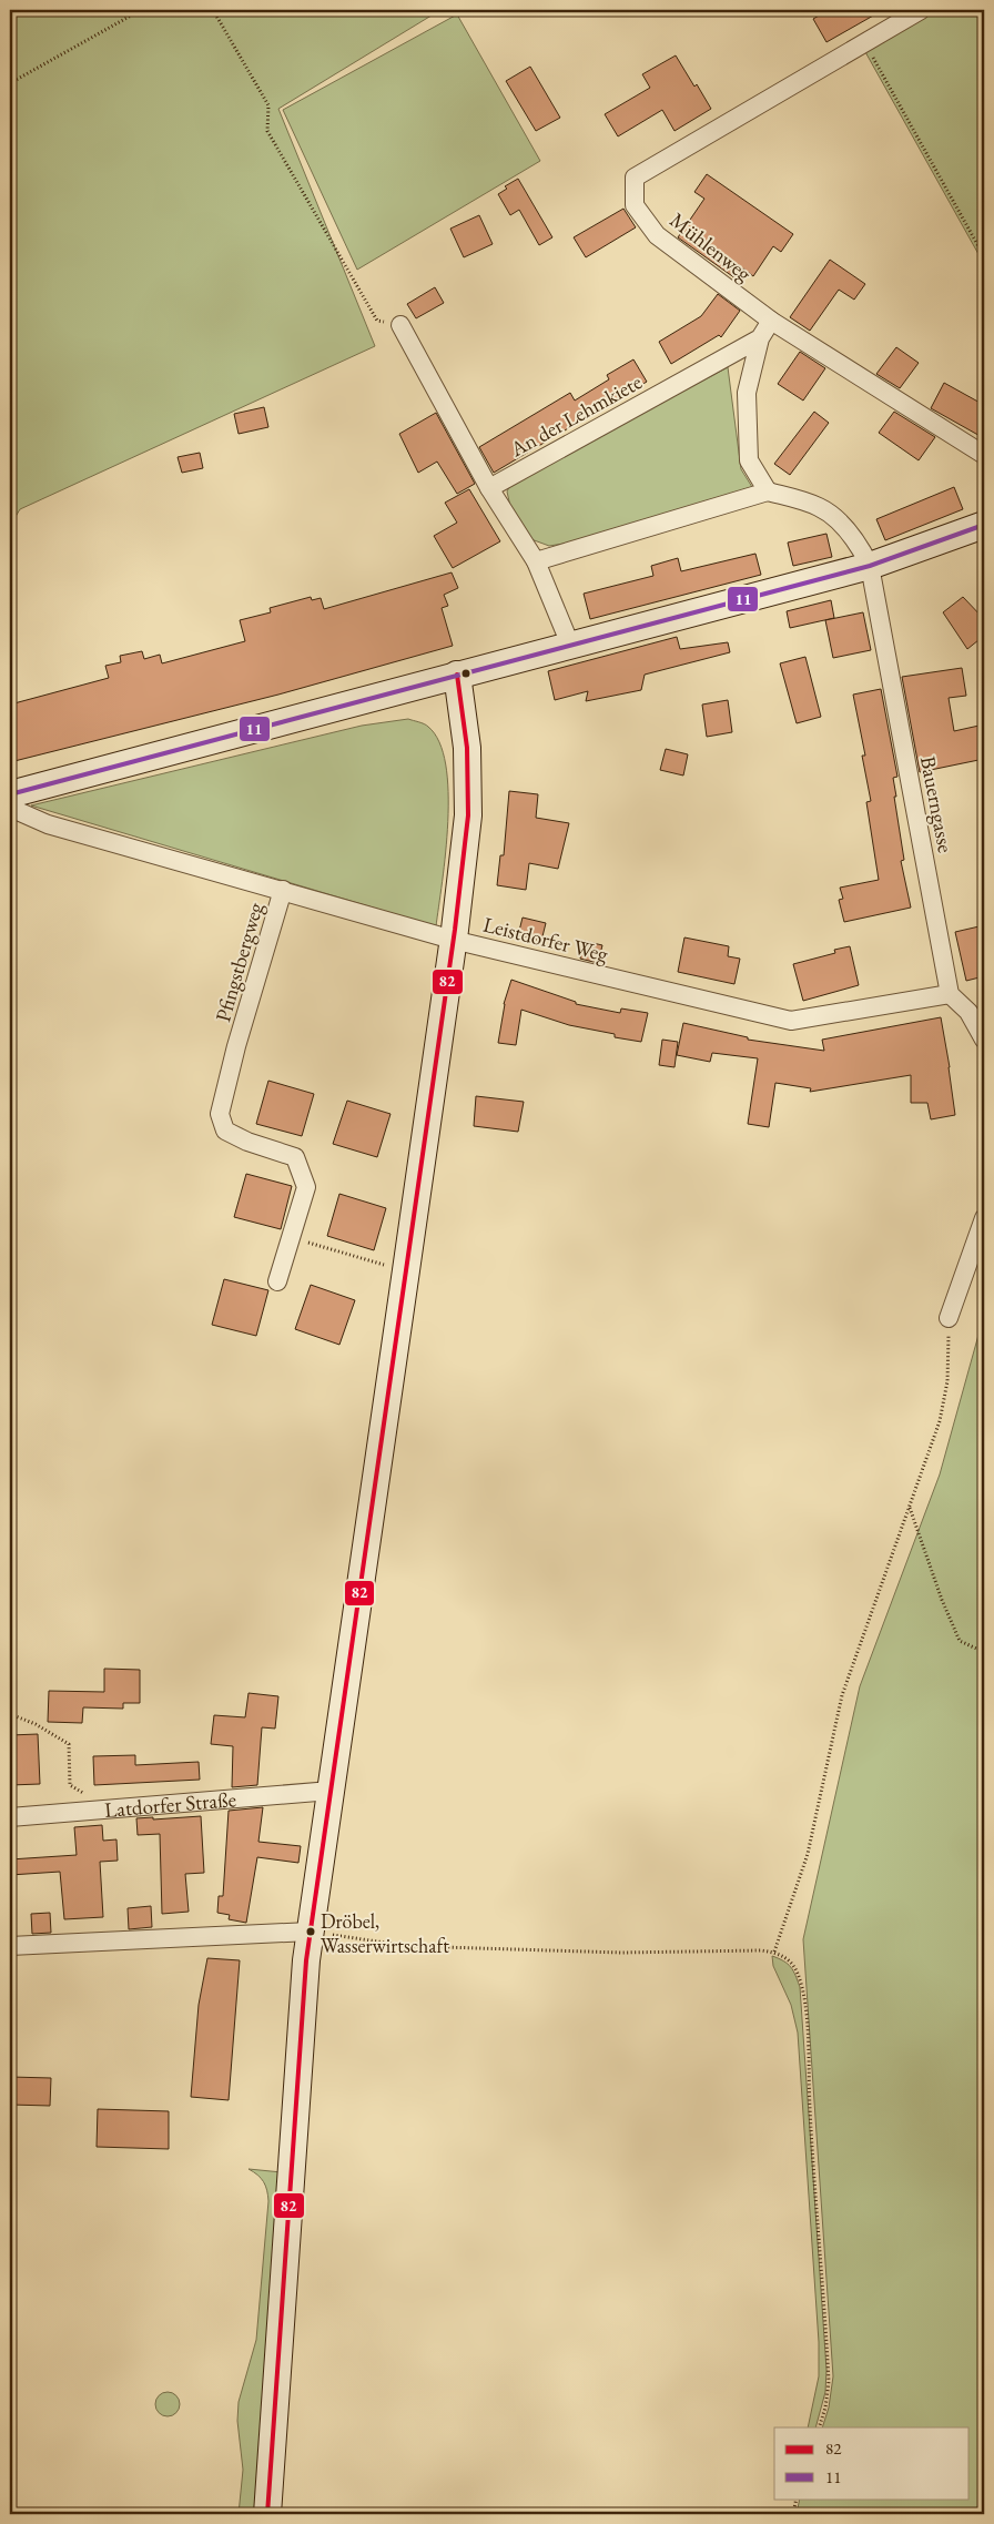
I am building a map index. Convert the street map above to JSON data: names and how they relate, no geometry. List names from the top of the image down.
{
  "streets": {
    "street": [
      "Mühlenweg",
      "An der Lehmkiete",
      "Bauerngasse",
      "Leistdorfer Weg",
      "Pfingstbergweg",
      "Latdorfer Straße"
    ]
  },
  "crossings": [
    ["Bauerngasse", "Leistdorfer Weg"],
    ["Leistdorfer Weg", "Pfingstbergweg"]
  ],
  "places": ["Dröbel, Wasserwirtschaft"],
  "lines": ["transit line 11", "transit line 82"],
  "legend": ["82", "11"]
}
